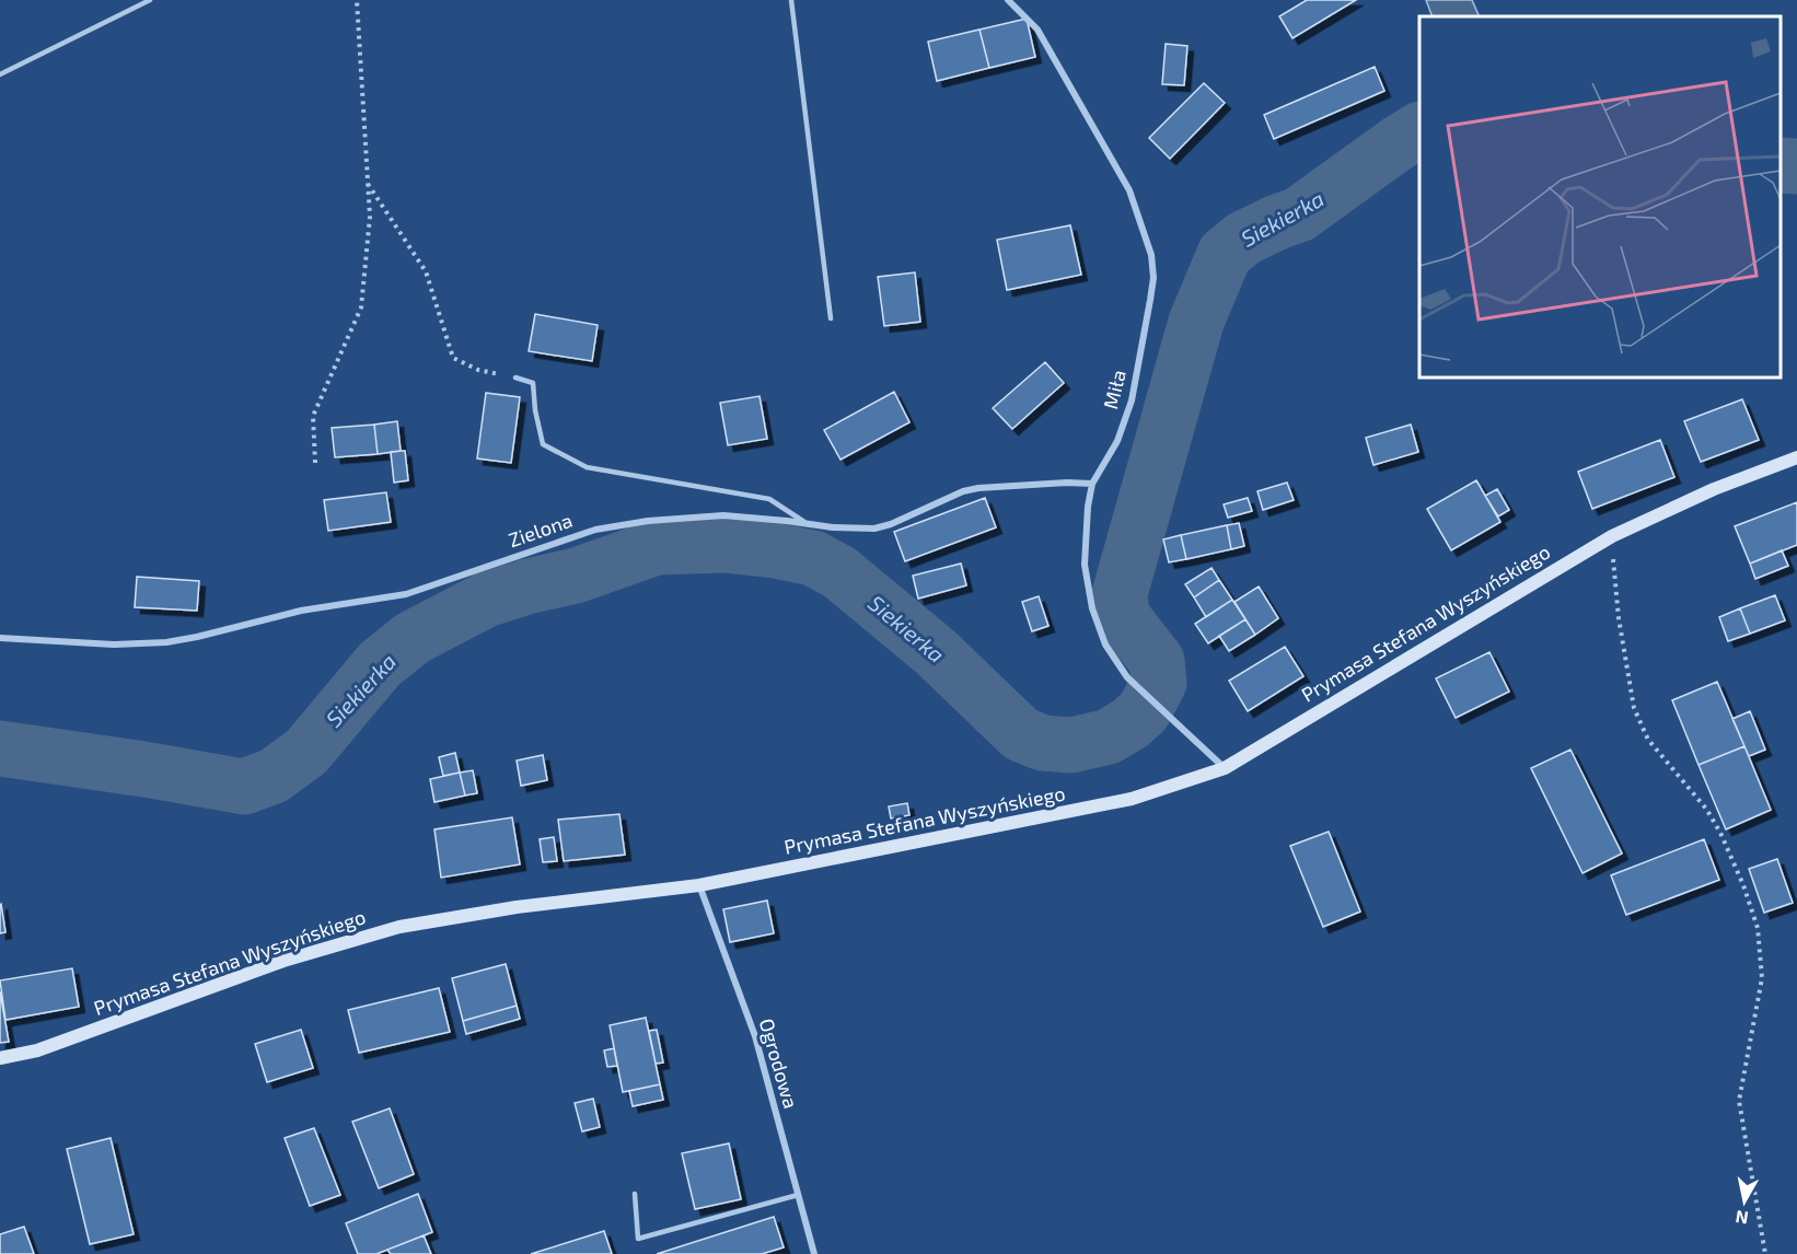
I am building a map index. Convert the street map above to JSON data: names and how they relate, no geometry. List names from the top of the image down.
{
  "streets": {
    "main road": ["Prymasa Stefana Wyszyńskiego"],
    "street": ["Miła", "Zielona", "Ogrodowa"]
  },
  "crossings": [
    ["Miła", "Zielona"],
    ["Miła", "Prymasa Stefana Wyszyńskiego"],
    ["Prymasa Stefana Wyszyńskiego", "Ogrodowa"]
  ],
  "water": ["Siekierka"],
  "north": "bottom"
}
